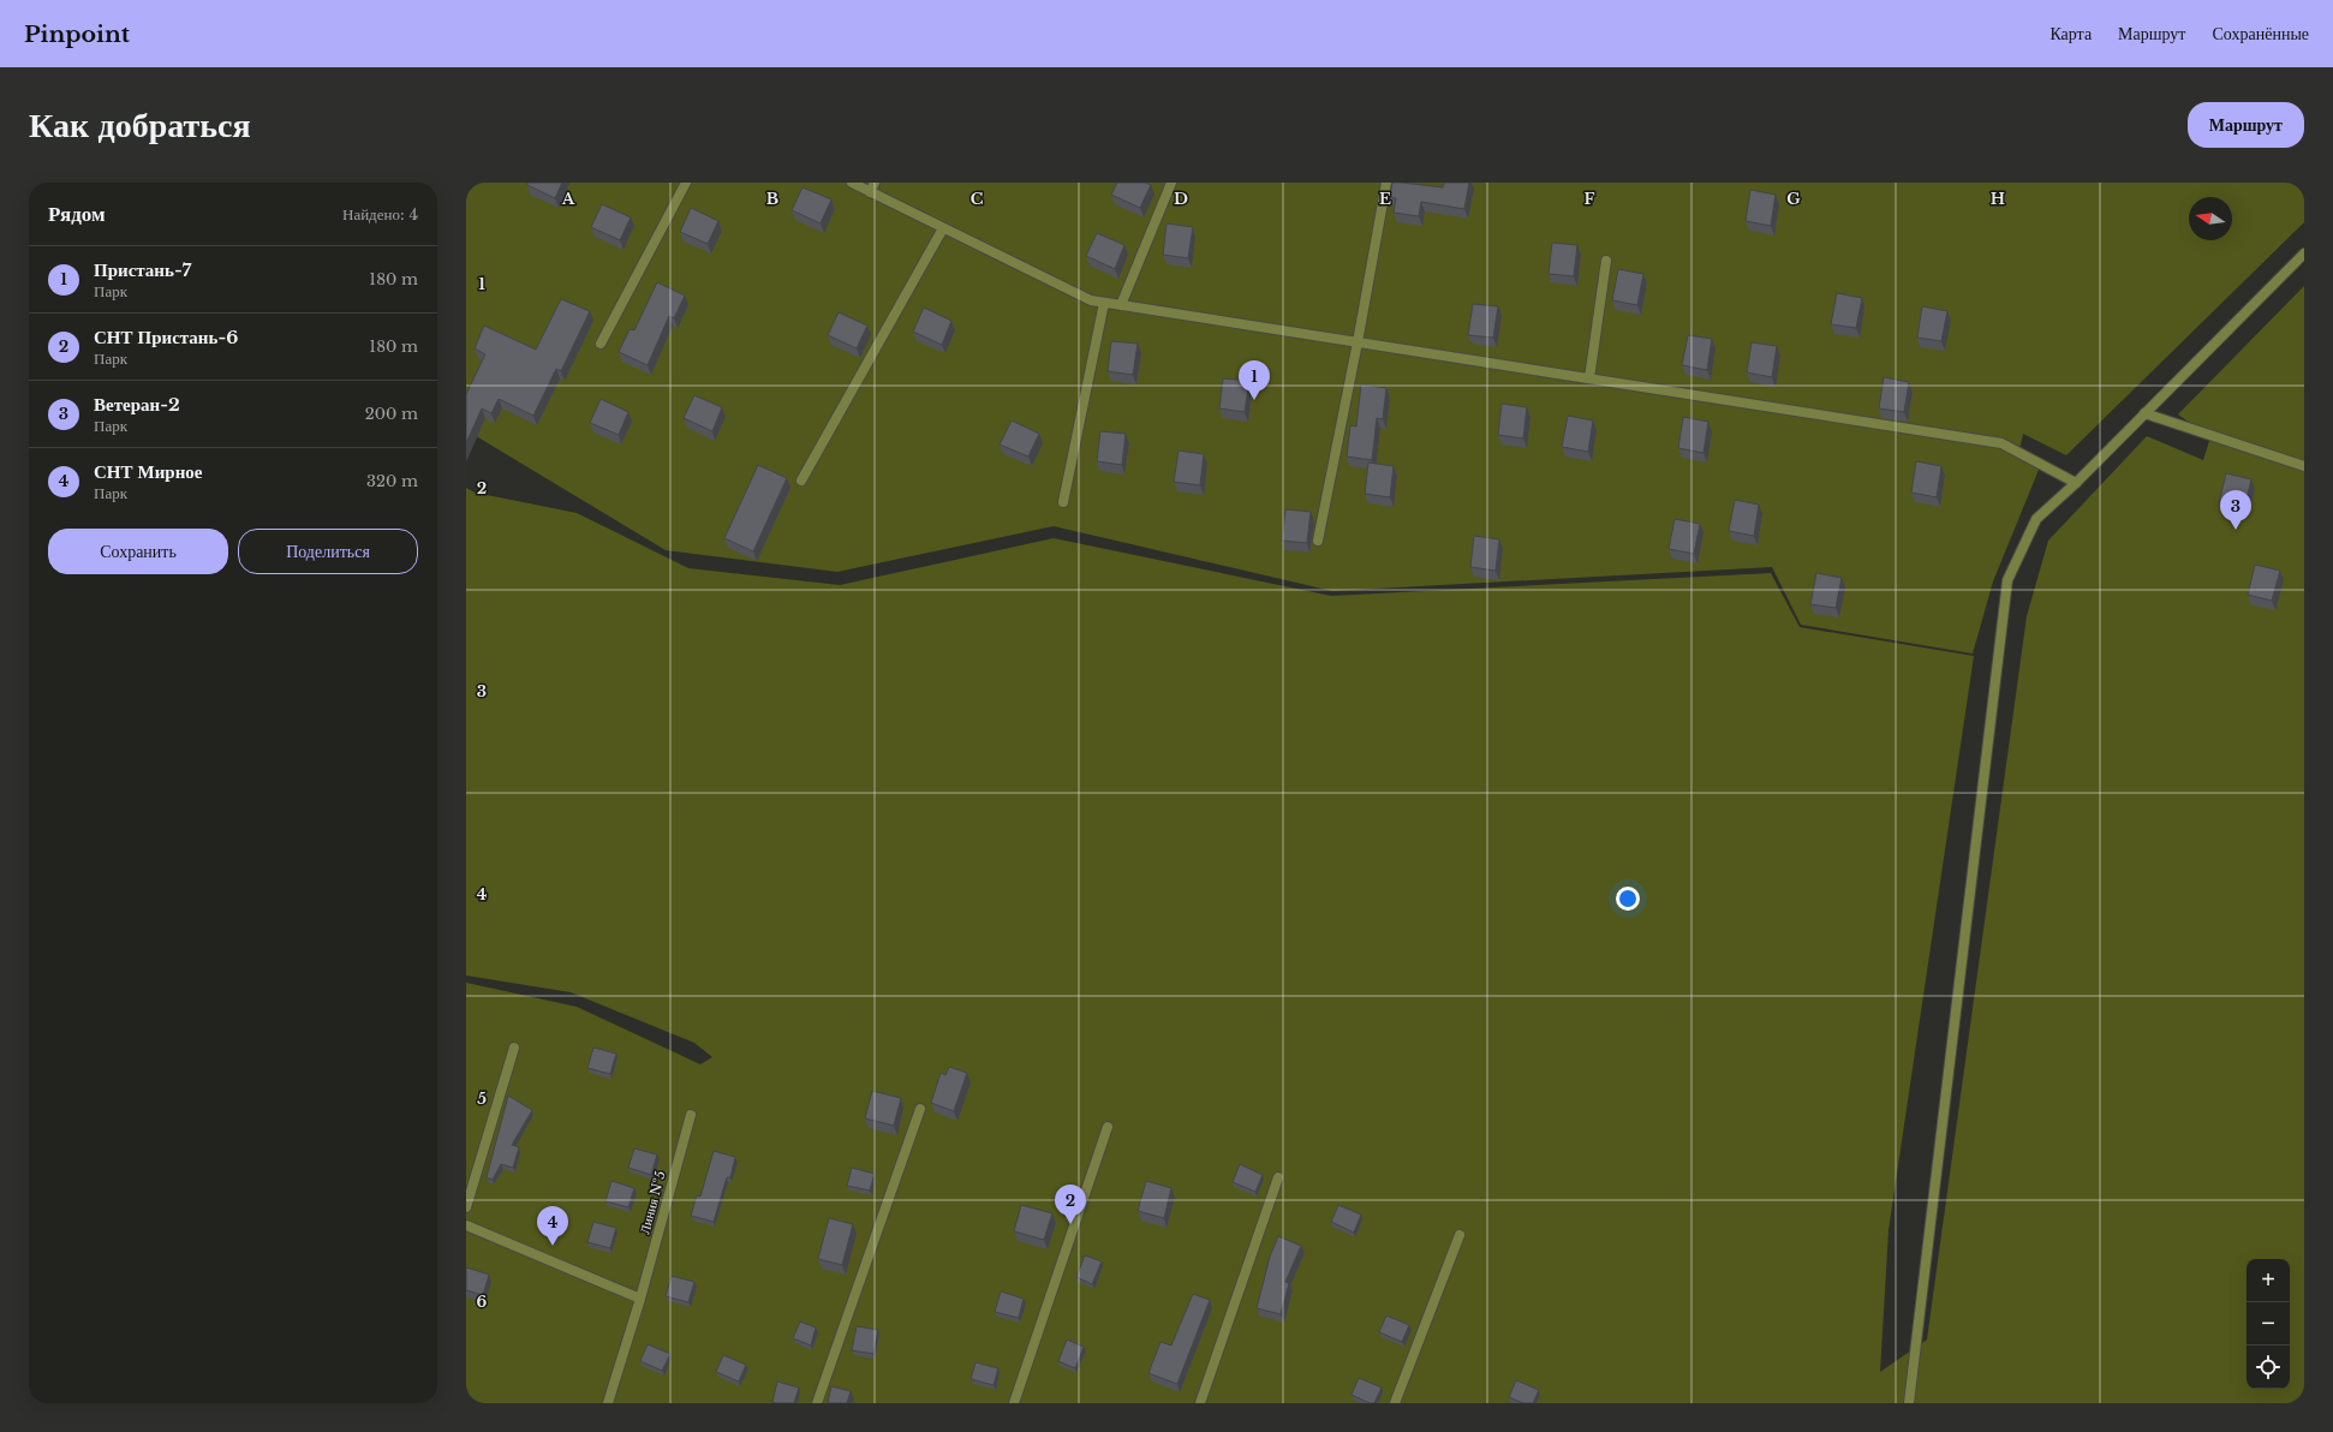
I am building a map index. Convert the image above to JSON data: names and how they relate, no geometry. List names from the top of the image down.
{
  "streets": {
    "street": ["Линия №5"]
  },
  "north": "left",
  "page": {
    "header": "Pinpoint",
    "nav": ["Карта", "Маршрут", "Сохранённые"],
    "buttons": [
      "Маршрут",
      ["Сохранить", "Поделиться"]
    ],
    "title": "Как добраться",
    "heading": ["Рядом", "Найдено: 4"],
    "list": [
      {
        "mark": "1",
        "name": "Пристань-7",
        "note": "Парк",
        "value": "180 m"
      },
      {
        "mark": "2",
        "name": "СНТ Пристань-6",
        "note": "Парк",
        "value": "180 m"
      },
      {
        "mark": "3",
        "name": "Ветеран-2",
        "note": "Парк",
        "value": "200 m"
      },
      {
        "mark": "4",
        "name": "СНТ Мирное",
        "note": "Парк",
        "value": "320 m"
      }
    ],
    "pins": [
      "1",
      "3",
      "2",
      "4"
    ],
    "map_buttons": ["+", "−"]
  },
  "grid": {
    "columns": [
      "A",
      "B",
      "C",
      "D",
      "E",
      "F",
      "G",
      "H"
    ],
    "rows": [
      "1",
      "2",
      "3",
      "4",
      "5",
      "6"
    ]
  }
}
